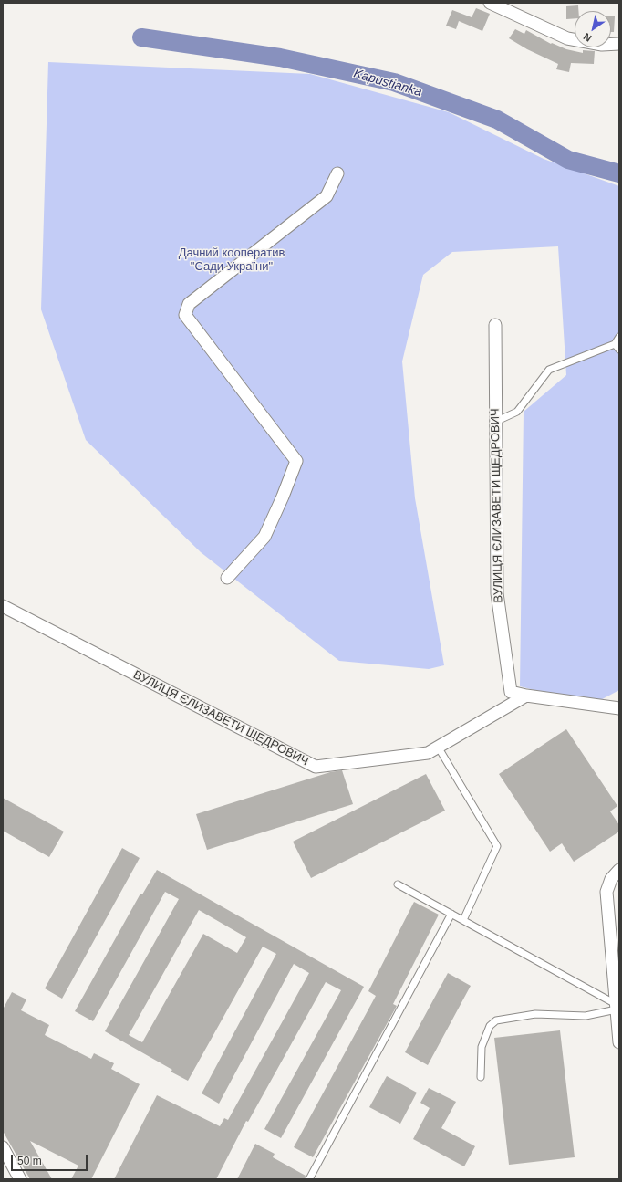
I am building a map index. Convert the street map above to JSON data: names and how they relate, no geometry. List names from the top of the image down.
{
  "streets": {
    "street": ["ВУЛИЦЯ ЄЛИЗАВЕТИ ЩЕДРОВИЧ"]
  },
  "water": ["Kapustianka"],
  "parks": ["Дачний кооператив \"Сади України\""],
  "scale_bar": "50 m",
  "north": "bottom left"
}
